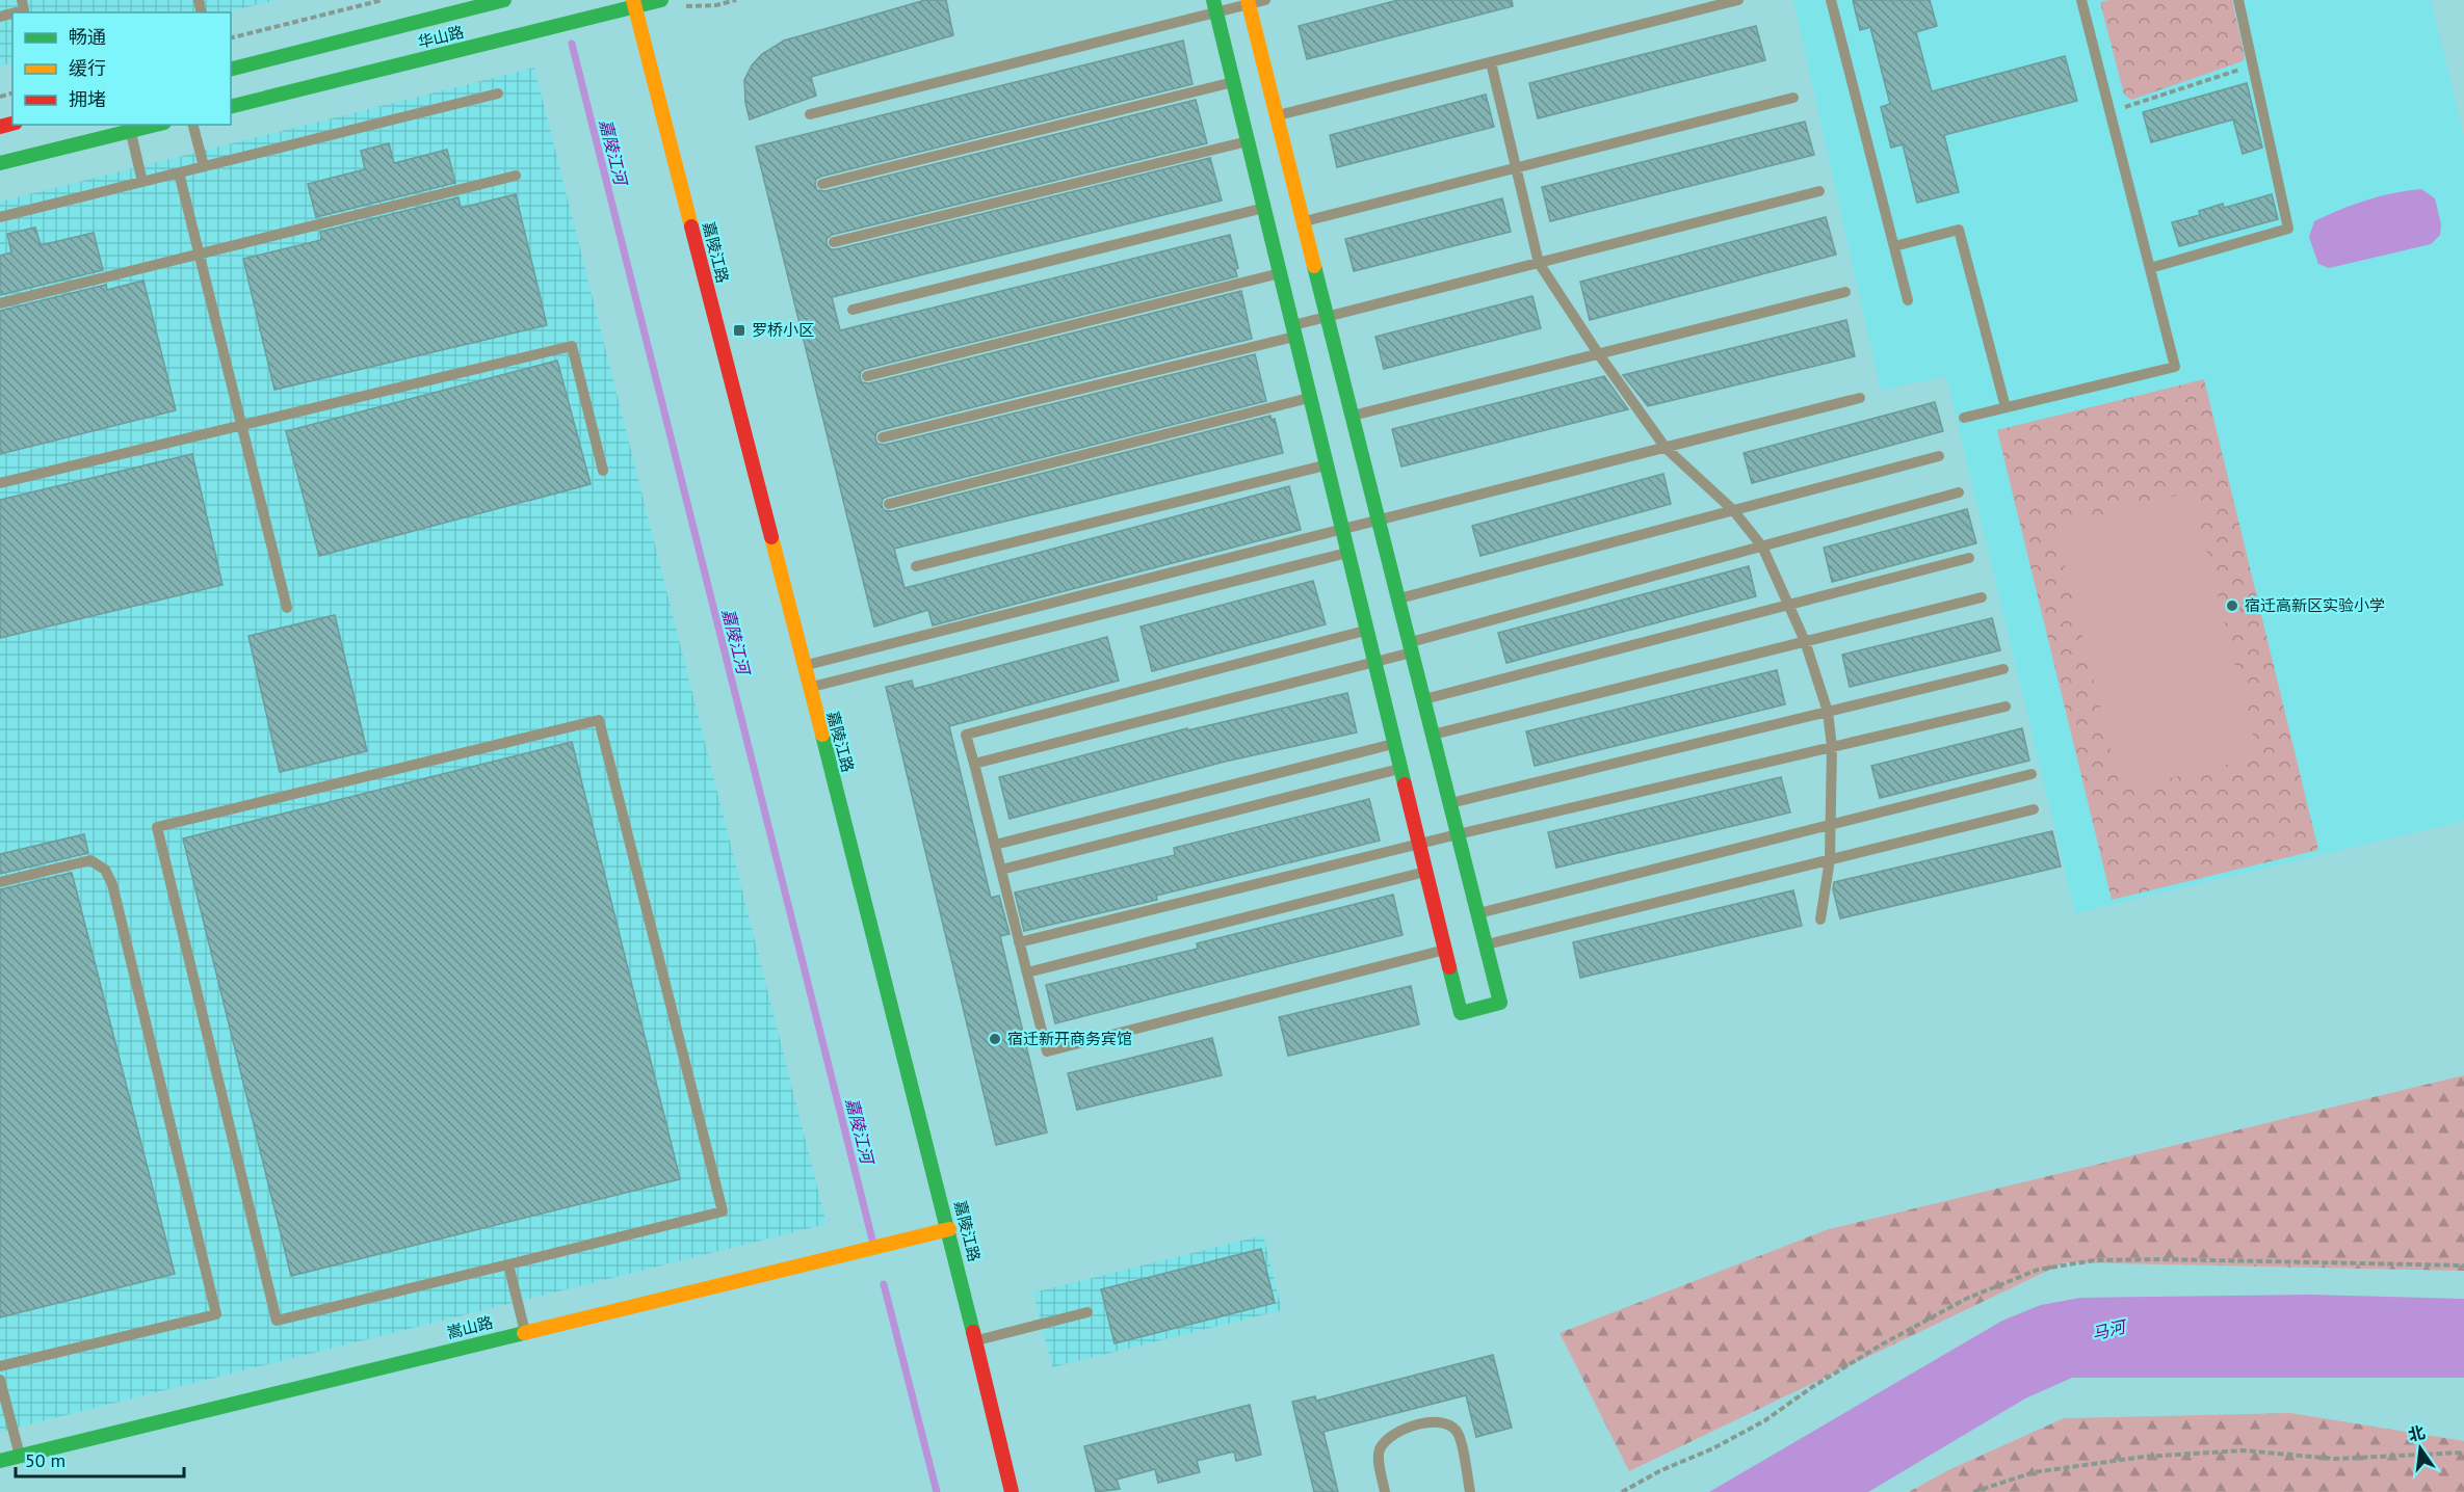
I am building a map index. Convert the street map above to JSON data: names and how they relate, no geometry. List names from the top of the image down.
{
  "streets": {
    "street": ["华山路", "嘉陵江路", "嵩山路"]
  },
  "crossings": [
    ["华山路", "嘉陵江路"],
    ["嘉陵江路", "嵩山路"]
  ],
  "water": ["嘉陵江河", "马河"],
  "places": {
    "transit": ["罗桥小区"],
    "other": ["宿迁高新区实验小学", "宿迁新开商务宾馆"]
  },
  "legend": ["畅通", "缓行", "拥堵"],
  "scale_bar": "50 m",
  "north": "top"
}
